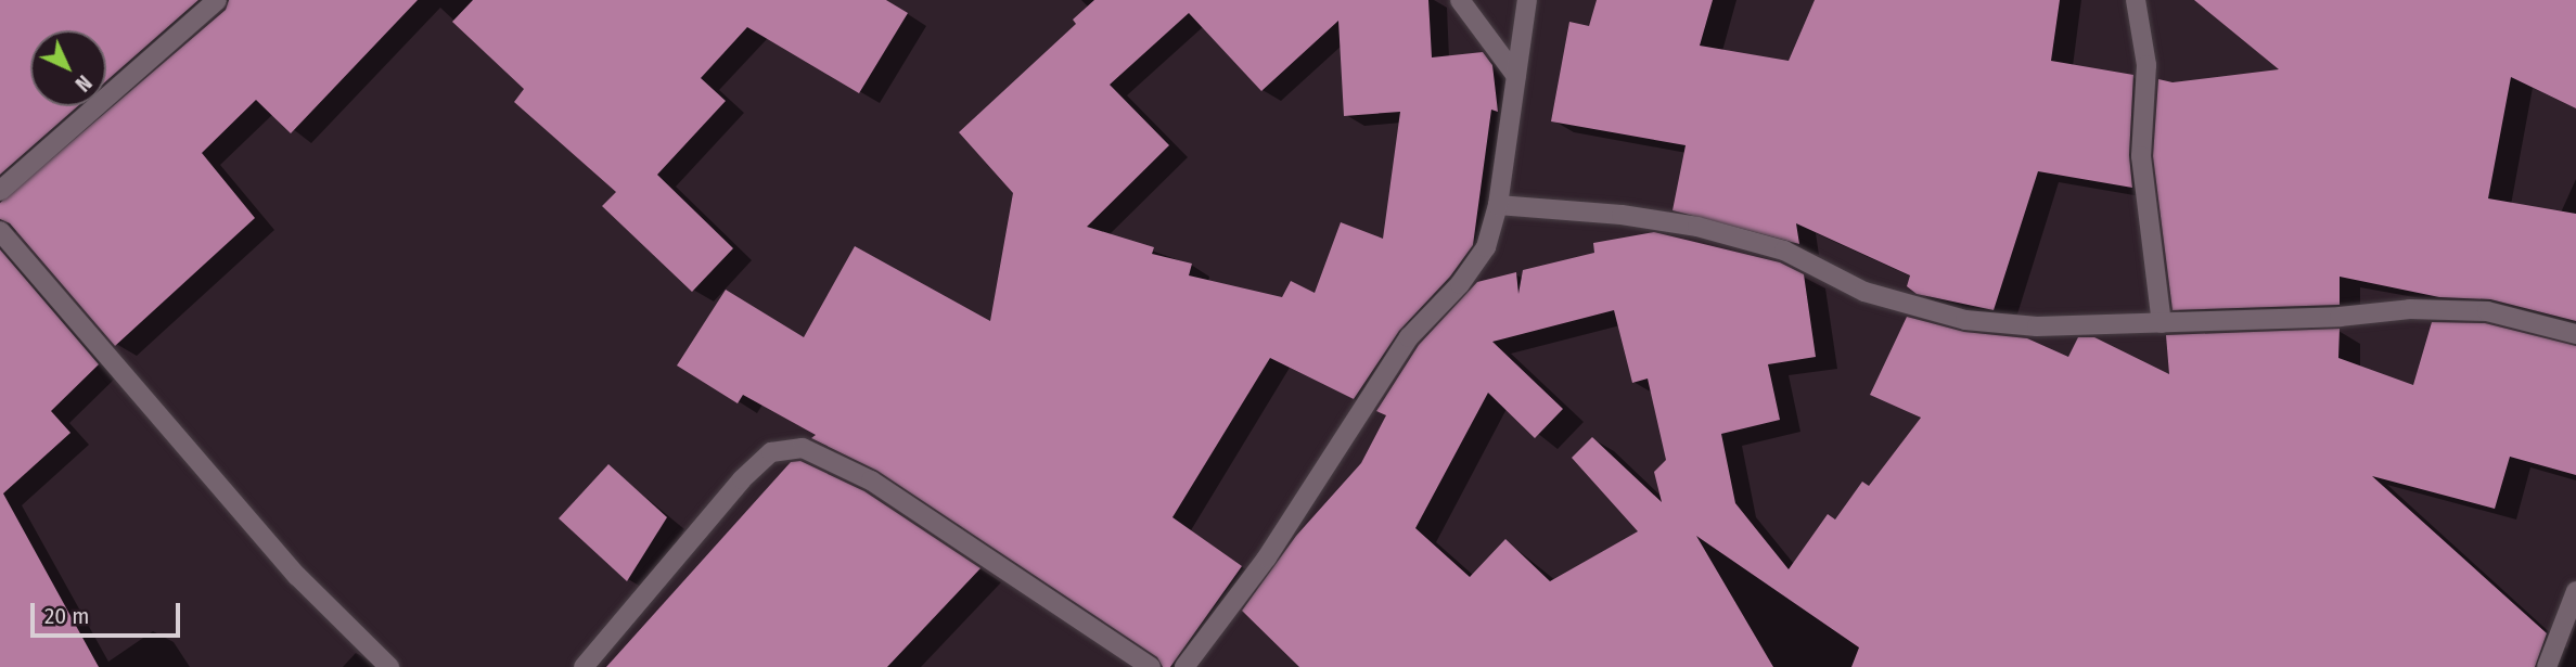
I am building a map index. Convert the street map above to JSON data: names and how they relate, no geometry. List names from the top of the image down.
{
  "scale_bar": "20 m",
  "north": "bottom right"
}
